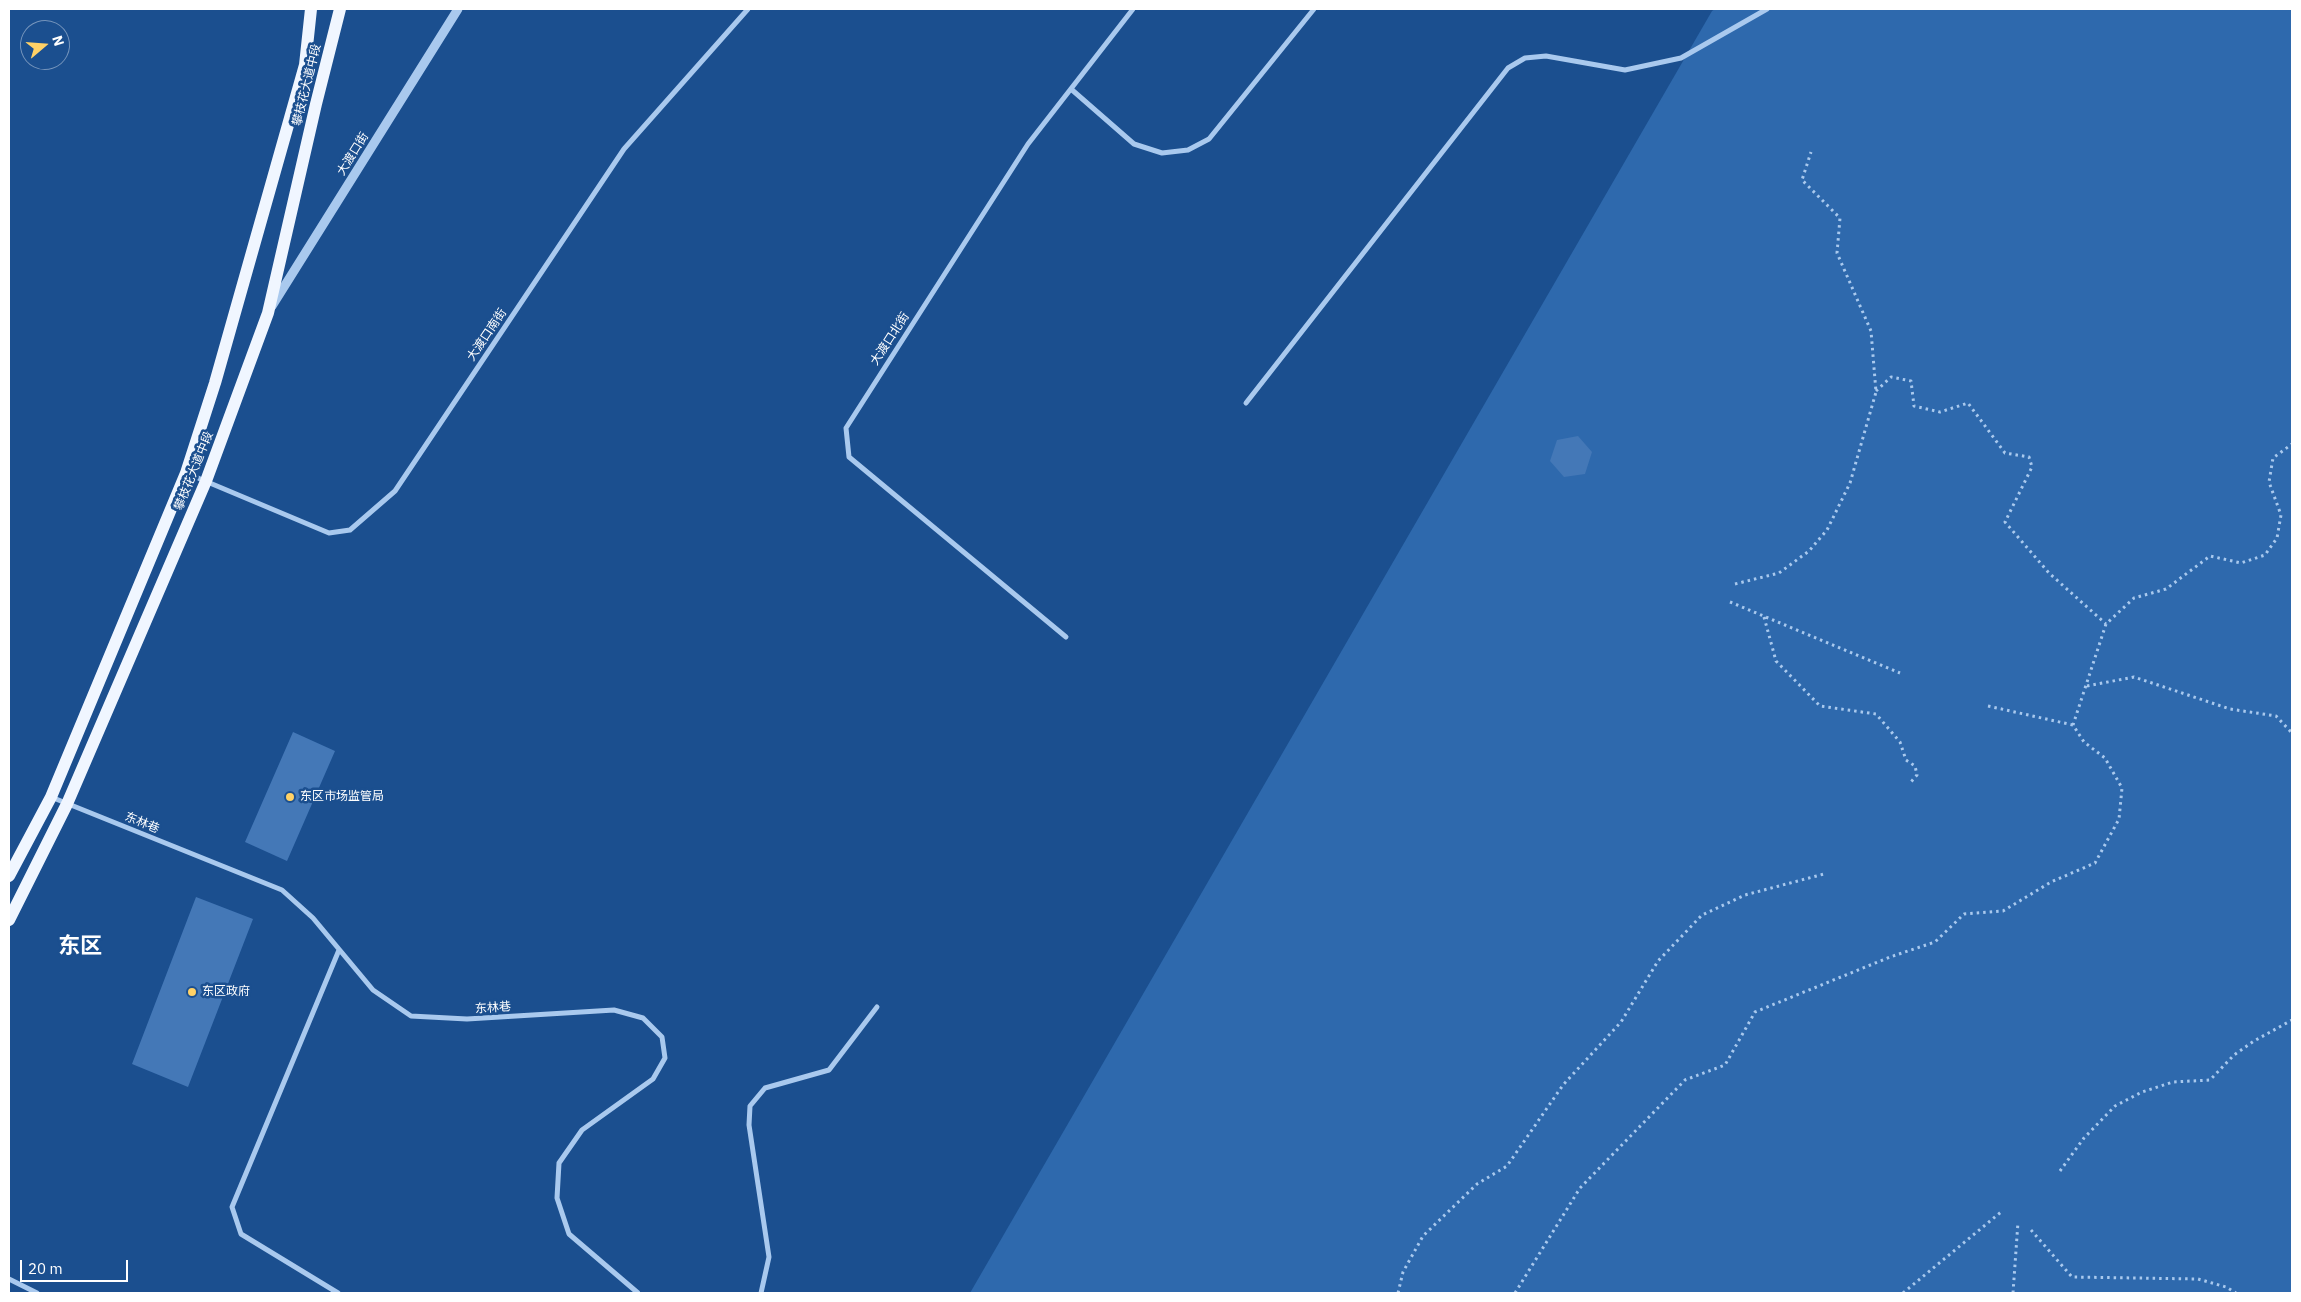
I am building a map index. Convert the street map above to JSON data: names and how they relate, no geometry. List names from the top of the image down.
{
  "streets": {
    "main road": ["攀枝花大道中段"],
    "street": [
      "大渡口街",
      "大渡口南街",
      "大渡口北街",
      "东林巷"
    ]
  },
  "crossings": [
    ["攀枝花大道中段", "大渡口街"],
    ["攀枝花大道中段", "大渡口南街"],
    ["攀枝花大道中段", "东林巷"]
  ],
  "districts": ["东区"],
  "places": ["东区市场监管局", "东区政府"],
  "scale_bar": "20 m",
  "north": "right"
}
